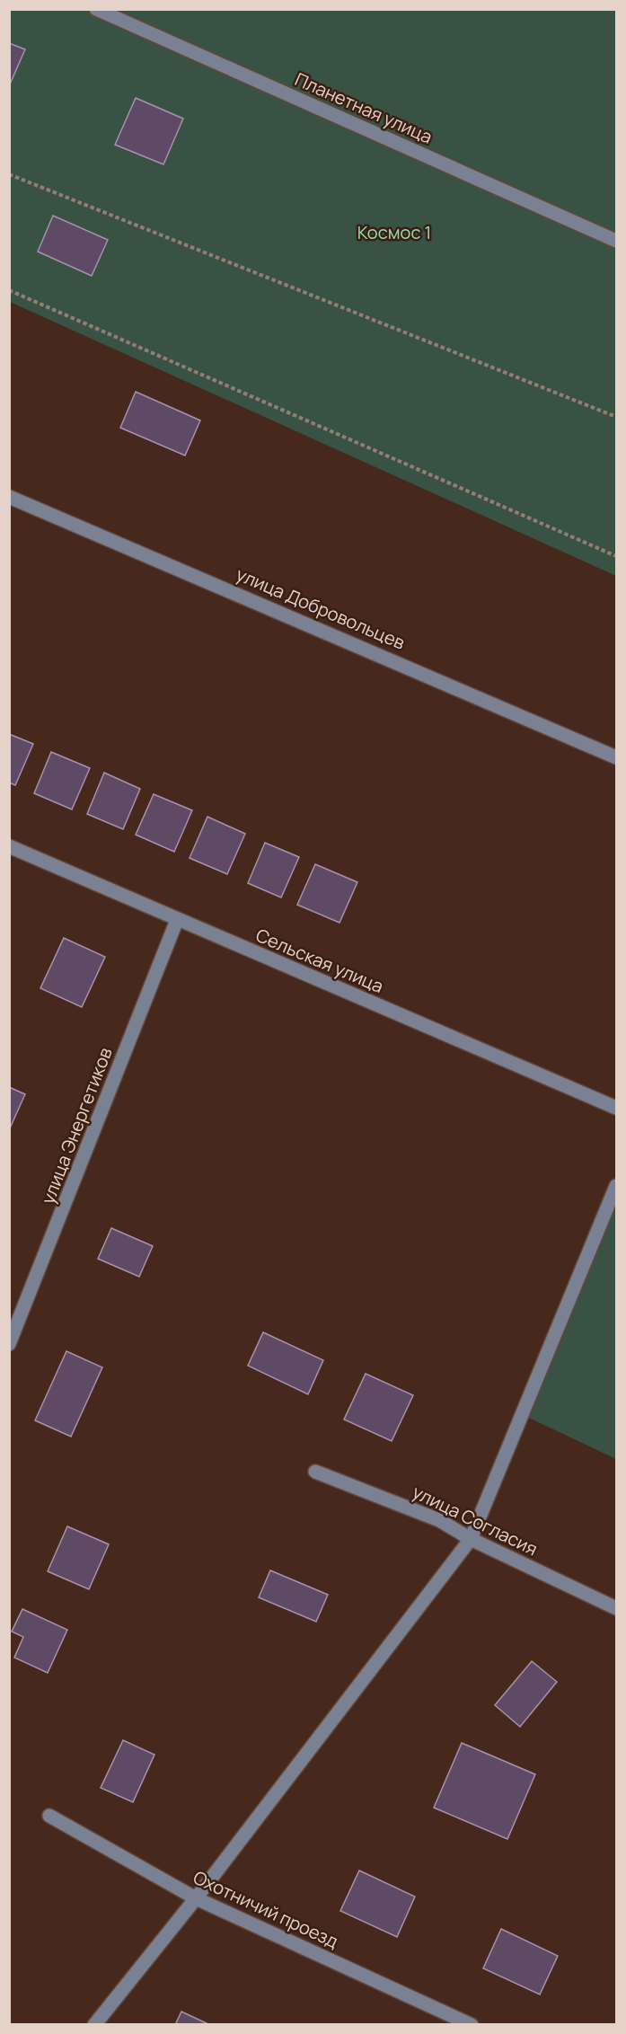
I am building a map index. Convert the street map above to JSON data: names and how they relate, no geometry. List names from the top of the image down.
{
  "streets": {
    "street": [
      "Планетная улица",
      "улица Добровольцев",
      "Сельская улица",
      "улица Энергетиков",
      "улица Согласия",
      "Охотничий проезд"
    ]
  },
  "crossings": [
    ["Сельская улица", "улица Энергетиков"]
  ],
  "parks": ["Космос 1"]
}
